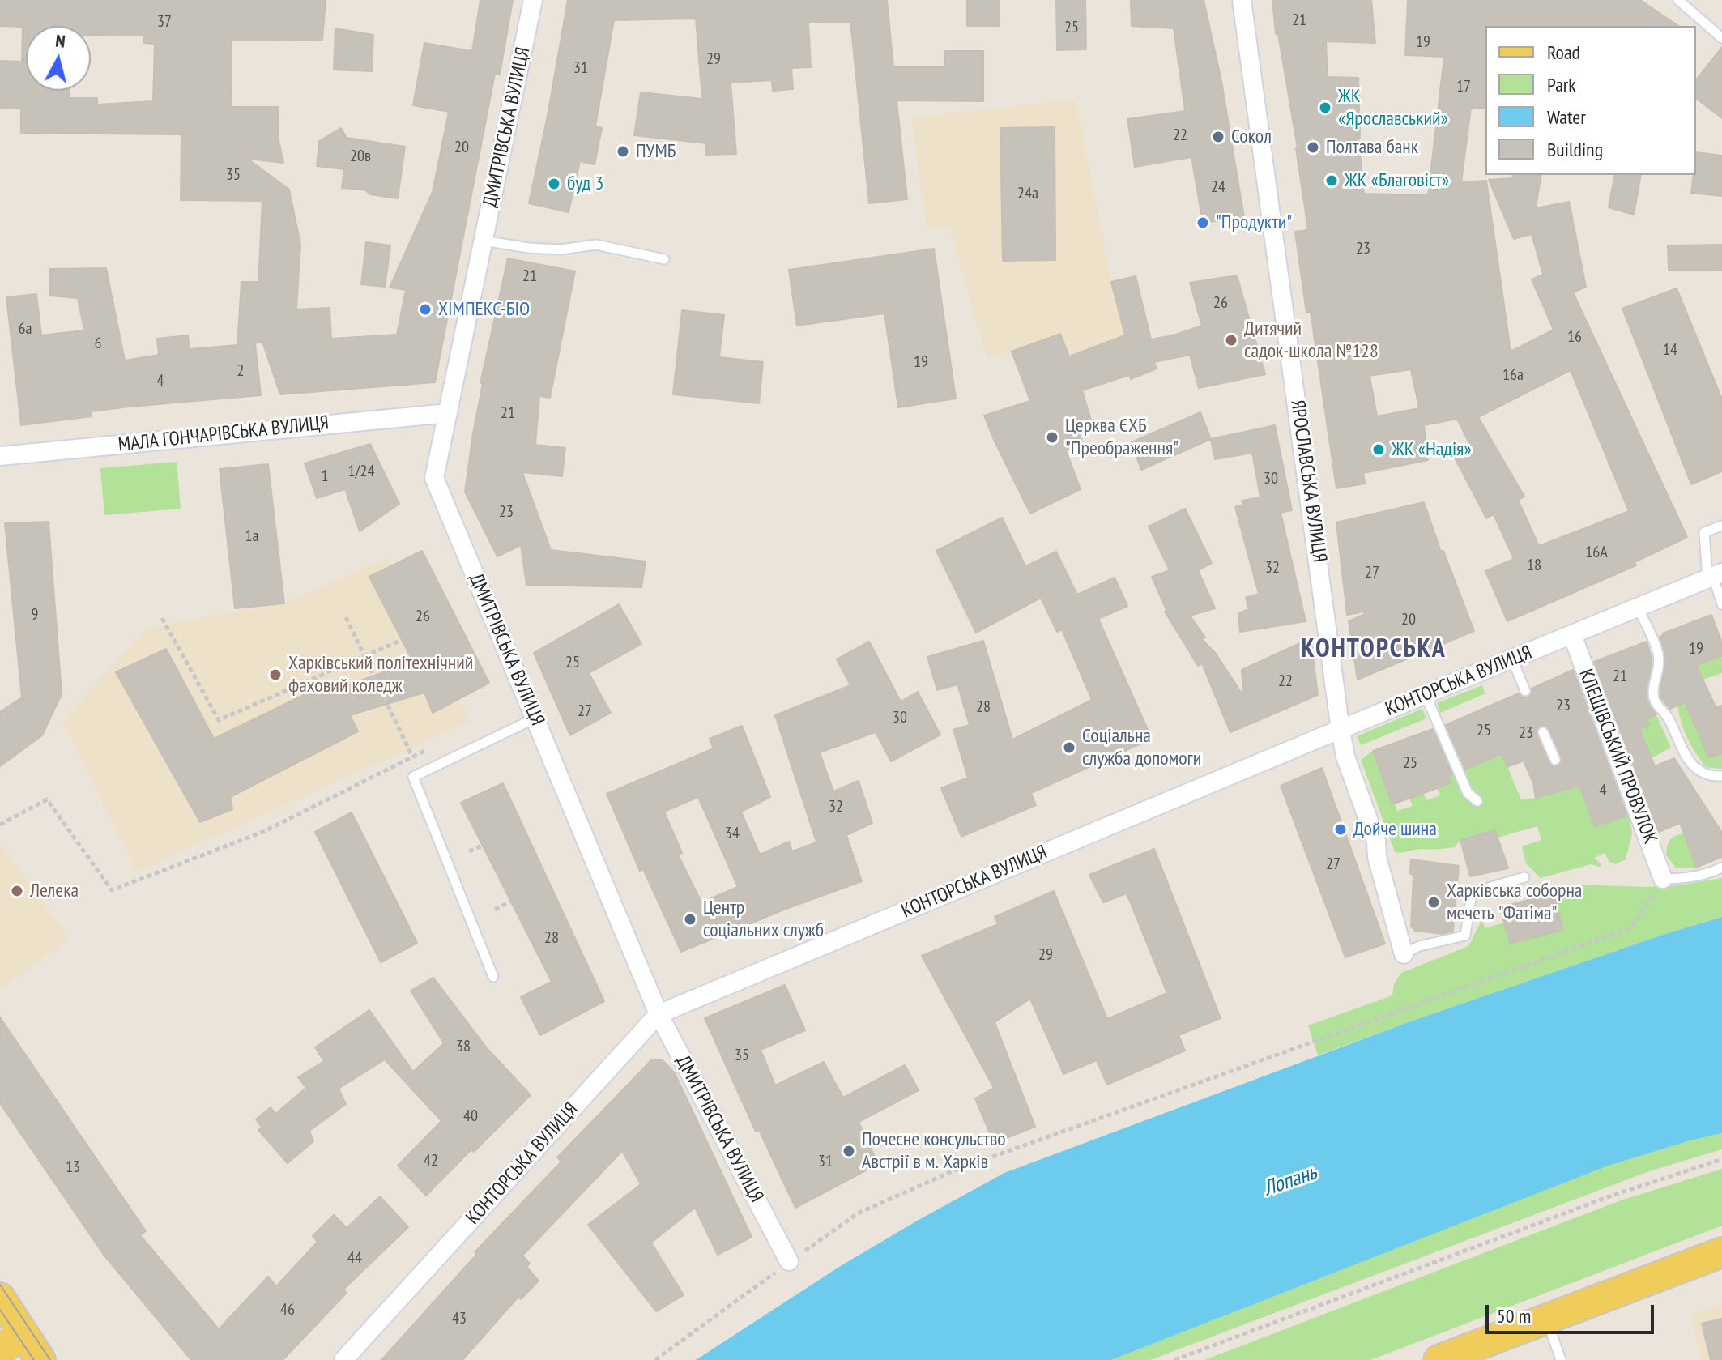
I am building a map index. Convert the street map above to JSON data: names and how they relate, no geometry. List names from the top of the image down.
{
  "streets": {
    "street": [
      "ДМИТРІВСЬКА ВУЛИЦЯ",
      "МАЛА ГОНЧАРІВСЬКА ВУЛИЦЯ",
      "ЯРОСЛАВСЬКА ВУЛИЦЯ",
      "КОНТОРСЬКА ВУЛИЦЯ",
      "КЛЕЩІВСЬКИЙ ПРОВУЛОК"
    ]
  },
  "crossings": [
    ["ДМИТРІВСЬКА ВУЛИЦЯ", "МАЛА ГОНЧАРІВСЬКА ВУЛИЦЯ"],
    ["ДМИТРІВСЬКА ВУЛИЦЯ", "КОНТОРСЬКА ВУЛИЦЯ"],
    ["ЯРОСЛАВСЬКА ВУЛИЦЯ", "КОНТОРСЬКА ВУЛИЦЯ"],
    ["КОНТОРСЬКА ВУЛИЦЯ", "КЛЕЩІВСЬКИЙ ПРОВУЛОК"]
  ],
  "districts": ["КОНТОРСЬКА"],
  "water": ["Лопань"],
  "places": [
    "ЖК «Ярославський»",
    "Сокол",
    "Полтава банк",
    "ПУМБ",
    "ЖК «Благовіст»",
    "буд 3",
    "\"Продукти\"",
    "ХІМПЕКС-БІО",
    "Дитячий садок-школа №128",
    "Церква ЄХБ \"Преображення\"",
    "ЖК «Надія»",
    "Харківський політехнічний фаховий коледж",
    "Соціальна служба допомоги",
    "Дойче шина",
    "Лелека",
    "Харківська соборна мечеть \"Фатіма\"",
    "Центр соціальних служб",
    "Почесне консульство Австрії в м. Харків"
  ],
  "house_numbers": [
    "21",
    "37",
    "25",
    "19",
    "29",
    "31",
    "17",
    "22",
    "20",
    "20в",
    "35",
    "24",
    "24а",
    "23",
    "21",
    "26",
    "6а",
    "16",
    "6",
    "14",
    "19",
    "2",
    "16а",
    "4",
    "21",
    "1/24",
    "1",
    "30",
    "23",
    "1а",
    "16А",
    "18",
    "32",
    "27",
    "9",
    "26",
    "20",
    "19",
    "25",
    "21",
    "22",
    "23",
    "28",
    "27",
    "30",
    "25",
    "23",
    "25",
    "4",
    "32",
    "34",
    "27",
    "28",
    "29",
    "38",
    "35",
    "40",
    "42",
    "31",
    "13",
    "44",
    "46",
    "43"
  ],
  "legend": [
    "Road",
    "Park",
    "Water",
    "Building"
  ],
  "scale_bar": "50 m",
  "north": "top"
}
